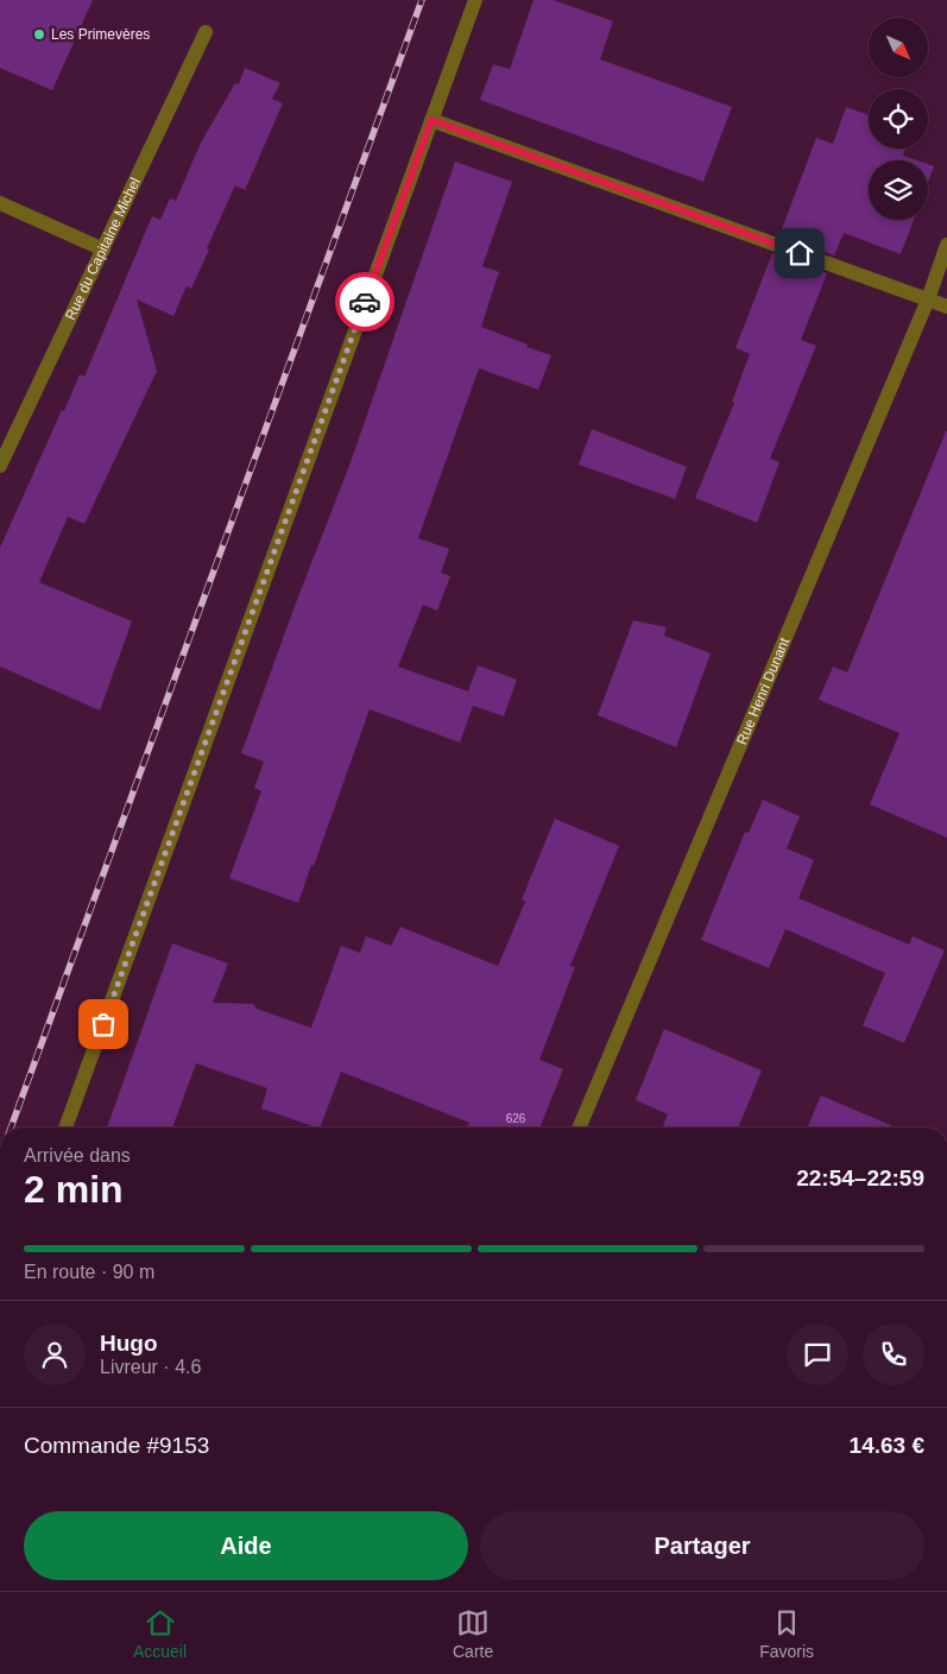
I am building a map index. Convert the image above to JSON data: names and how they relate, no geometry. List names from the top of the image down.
{
  "streets": {
    "street": ["Rue du Capitaine Michel", "Rue Henri Dunant"]
  },
  "places": ["Les Primevères"],
  "house_numbers": ["626"],
  "north": "bottom right",
  "page": {
    "heading": ["2 min", "Arrivée dans", "22:54–22:59"],
    "panel": [
      "Hugo",
      "Livreur · 4.6",
      "Commande #9153",
      "14.63 €"
    ],
    "bar": "En route · 90 m",
    "buttons": ["Aide", "Partager"],
    "tabs": ["Accueil", "Carte", "Favoris"]
  }
}
